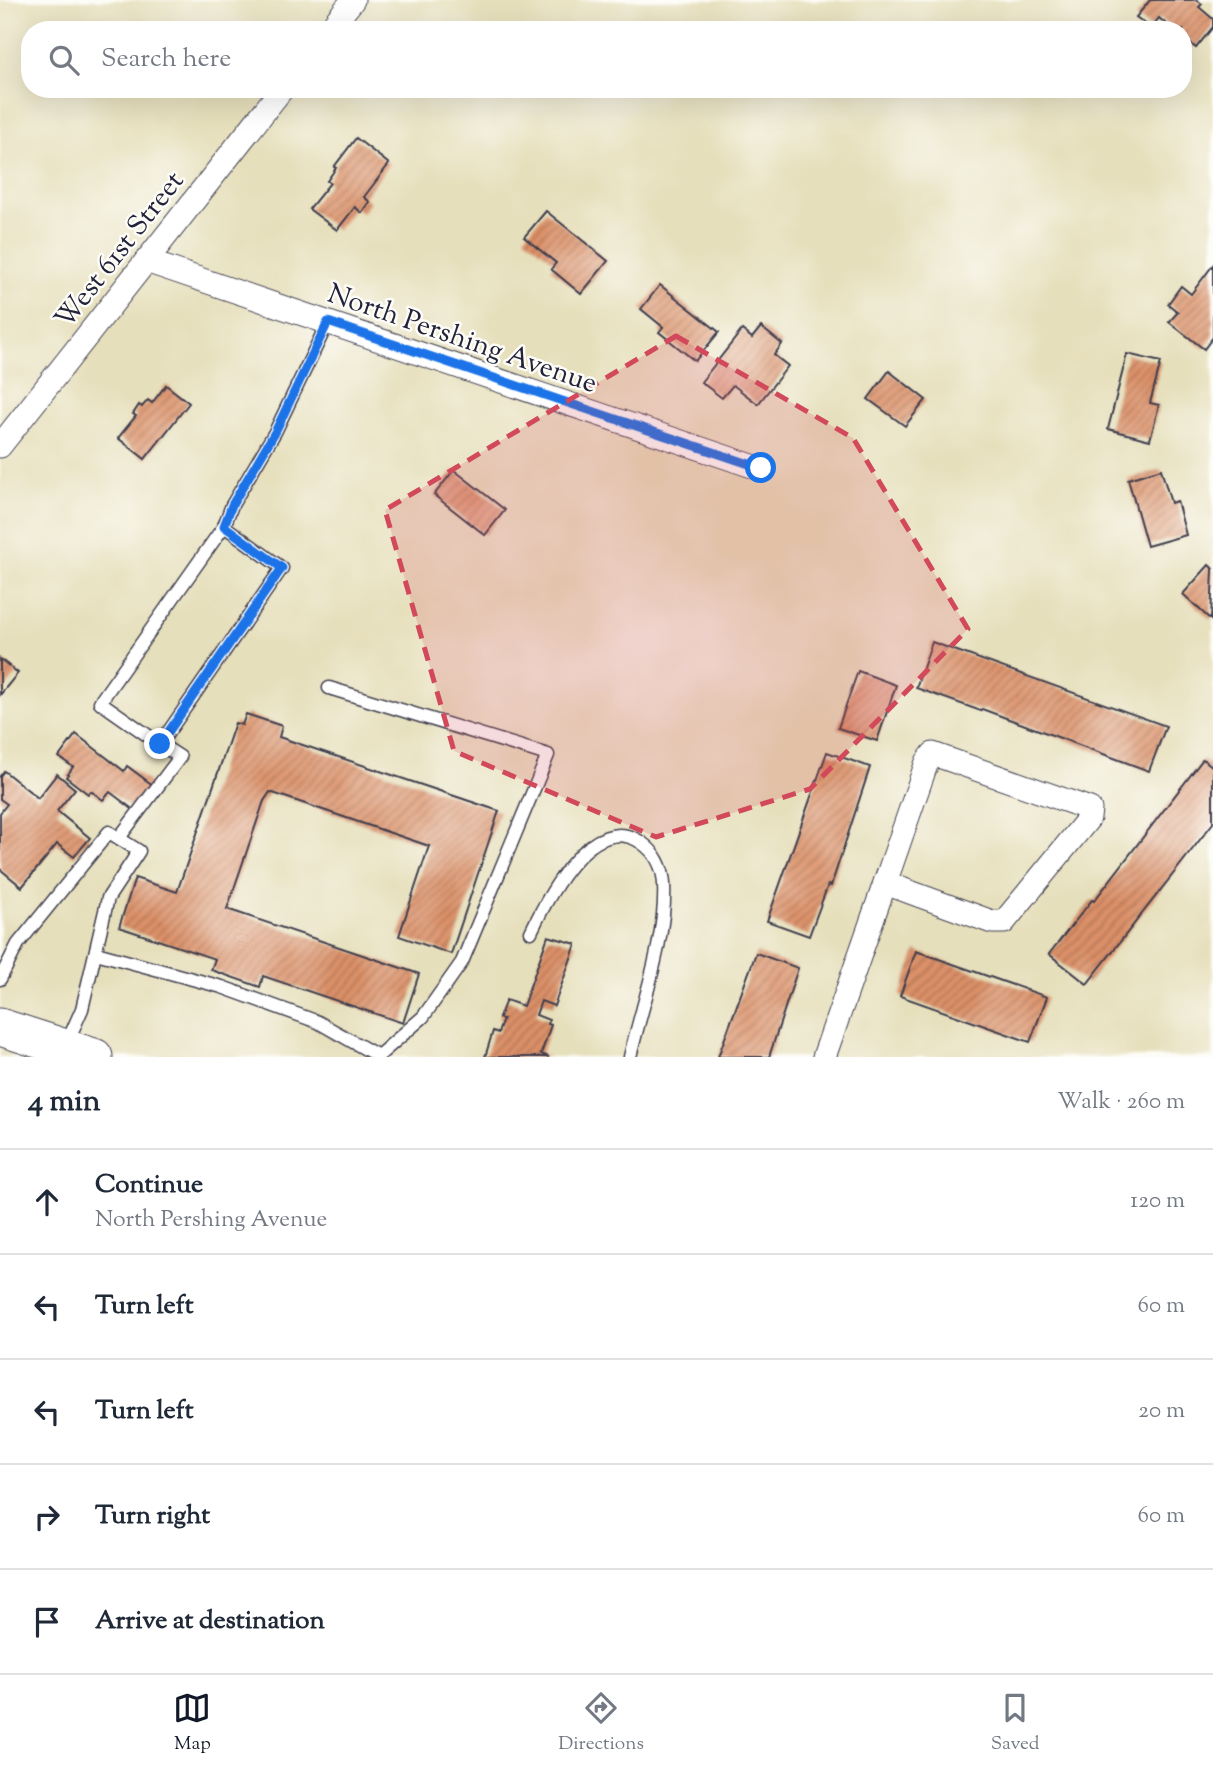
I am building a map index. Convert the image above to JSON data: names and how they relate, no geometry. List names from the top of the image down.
{
  "streets": {
    "street": ["West 61st Street", "North Pershing Avenue"]
  },
  "crossings": [
    ["West 61st Street", "North Pershing Avenue"]
  ],
  "page": {
    "search": "Search here",
    "heading": ["4 min", "Walk · 260 m"],
    "list": [
      ["Continue", "North Pershing Avenue", "120 m"],
      ["Turn left", "60 m"],
      ["Turn left", "20 m"],
      ["Turn right", "60 m"],
      "Arrive at destination"
    ],
    "nav": ["Map", "Directions", "Saved"]
  }
}
